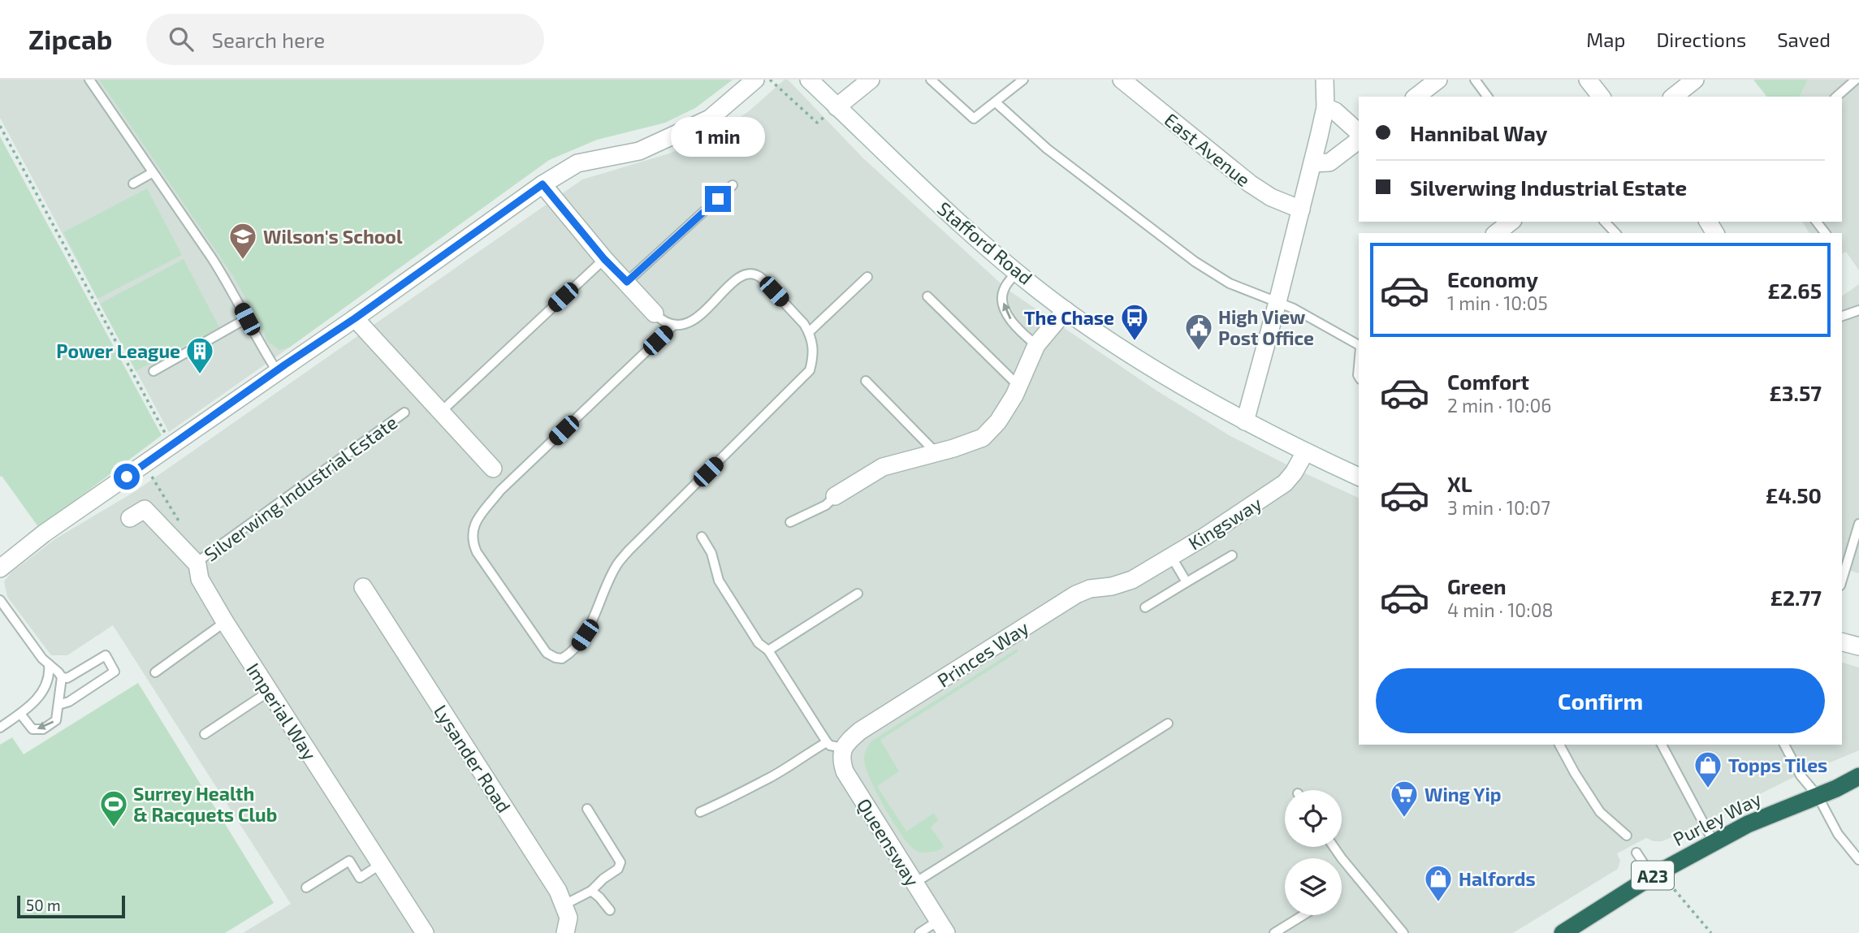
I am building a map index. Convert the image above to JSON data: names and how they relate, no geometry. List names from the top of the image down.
{
  "streets": {
    "highway": ["Purley Way", "A23"],
    "street": [
      "East Avenue",
      "Stafford Road",
      "Kingsway",
      "Princes Way",
      "Imperial Way",
      "Lysander Road",
      "Queensway"
    ],
    "lane": ["Silverwing Industrial Estate"]
  },
  "crossings": [
    ["Stafford Road", "Kingsway"],
    ["Silverwing Industrial Estate", "Imperial Way"],
    ["Kingsway", "Princes Way"],
    ["Princes Way", "Queensway"]
  ],
  "places": {
    "school or university": ["Wilson's School"],
    "bus stop": ["The Chase"],
    "public building": ["High View Post Office"],
    "building": ["Power League"],
    "shop": ["Topps Tiles", "Halfords"],
    "supermarket": ["Wing Yip"],
    "sports": ["Surrey Health & Racquets Club"]
  },
  "scale_bar": "50 m",
  "page": {
    "header": "Zipcab",
    "search": "Search here",
    "nav": ["Map", "Directions", "Saved"],
    "banner": ["Hannibal Way", "Silverwing Industrial Estate"],
    "bubble": "1 min",
    "list": [
      {
        "name": "Economy",
        "note": "1 min · 10:05",
        "value": "£2.65"
      },
      {
        "name": "Comfort",
        "note": "2 min · 10:06",
        "value": "£3.57"
      },
      {
        "name": "XL",
        "note": "3 min · 10:07",
        "value": "£4.50"
      },
      {
        "name": "Green",
        "note": "4 min · 10:08",
        "value": "£2.77"
      }
    ],
    "buttons": "Confirm",
    "scale": "50 m"
  }
}
